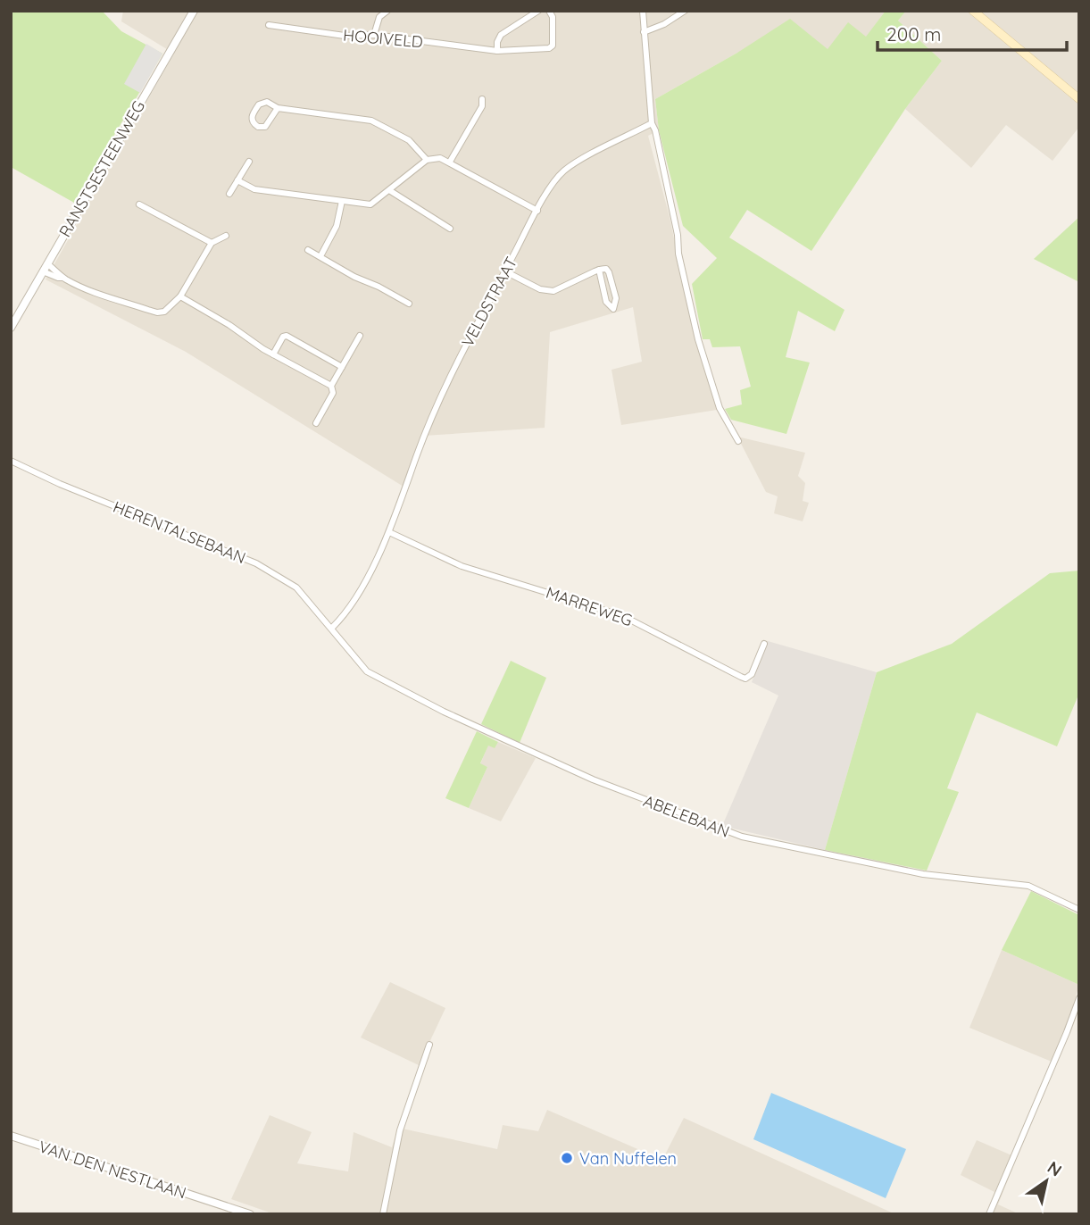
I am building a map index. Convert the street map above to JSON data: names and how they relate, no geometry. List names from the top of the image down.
{
  "streets": {
    "street": [
      "HOOIVELD",
      "RANSTSESTEENWEG",
      "VELDSTRAAT",
      "HERENTALSEBAAN",
      "MARREWEG",
      "ABELEBAAN",
      "VAN DEN NESTLAAN"
    ]
  },
  "crossings": [
    ["VELDSTRAAT", "HERENTALSEBAAN"],
    ["VELDSTRAAT", "MARREWEG"],
    ["VELDSTRAAT", "ABELEBAAN"],
    ["HERENTALSEBAAN", "ABELEBAAN"]
  ],
  "places": ["Van Nuffelen"],
  "scale_bar": "200 m",
  "north": "top right"
}
